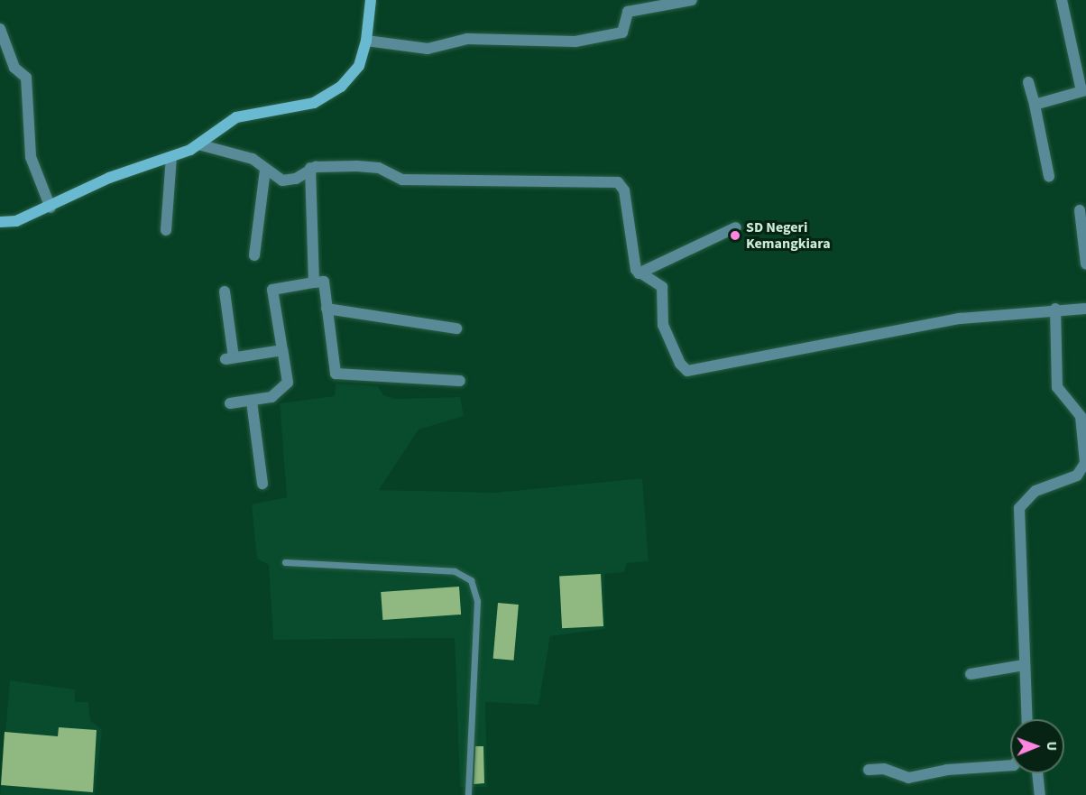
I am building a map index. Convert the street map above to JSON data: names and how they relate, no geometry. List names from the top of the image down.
{
  "places": ["SD Negeri Kemangkiara"],
  "north": "right"
}
